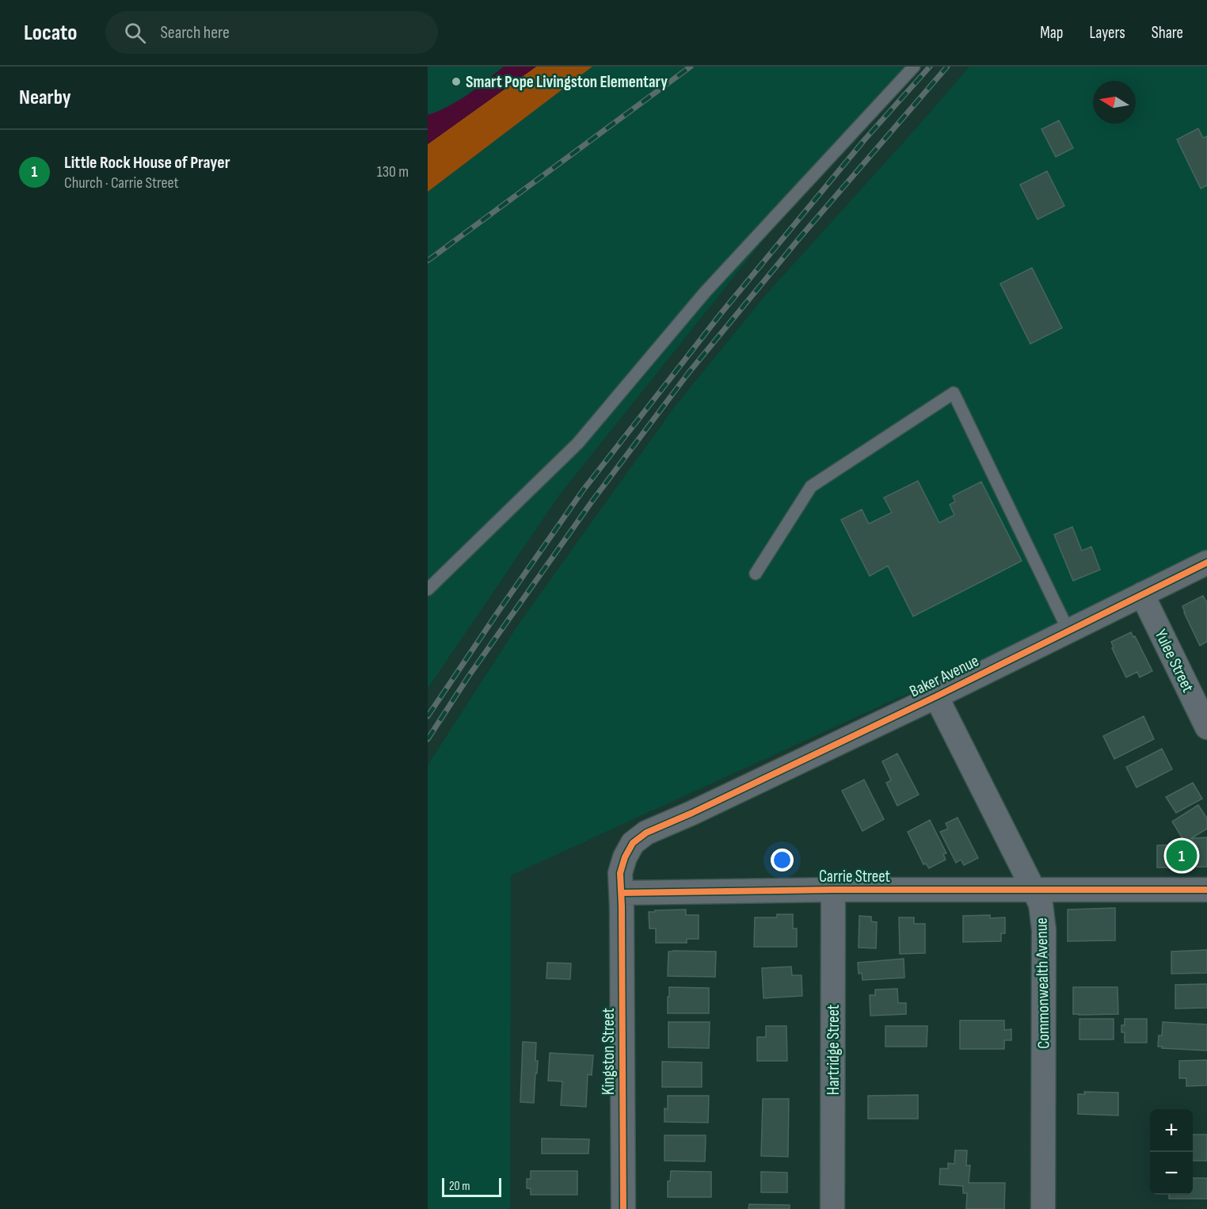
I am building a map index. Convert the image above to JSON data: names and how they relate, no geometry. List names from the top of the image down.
{
  "streets": {
    "street": [
      "Yulee Street",
      "Baker Avenue",
      "Carrie Street",
      "Commonwealth Avenue",
      "Hartridge Street",
      "Kingston Street"
    ]
  },
  "crossings": [
    ["Yulee Street", "Baker Avenue"],
    ["Baker Avenue", "Carrie Street"],
    ["Baker Avenue", "Commonwealth Avenue"],
    ["Baker Avenue", "Kingston Street"],
    ["Carrie Street", "Commonwealth Avenue"],
    ["Carrie Street", "Hartridge Street"],
    ["Carrie Street", "Kingston Street"]
  ],
  "places": ["Smart Pope Livingston Elementary"],
  "scale_bar": "20 m",
  "north": "left",
  "page": {
    "header": "Locato",
    "search": "Search here",
    "nav": ["Map", "Layers", "Share"],
    "heading": "Nearby",
    "list": [
      {
        "mark": "1",
        "name": "Little Rock House of Prayer",
        "note": "Church · Carrie Street",
        "value": "130 m"
      }
    ],
    "pins": "1",
    "map_buttons": ["+", "−"],
    "scale": "20 m"
  }
}
